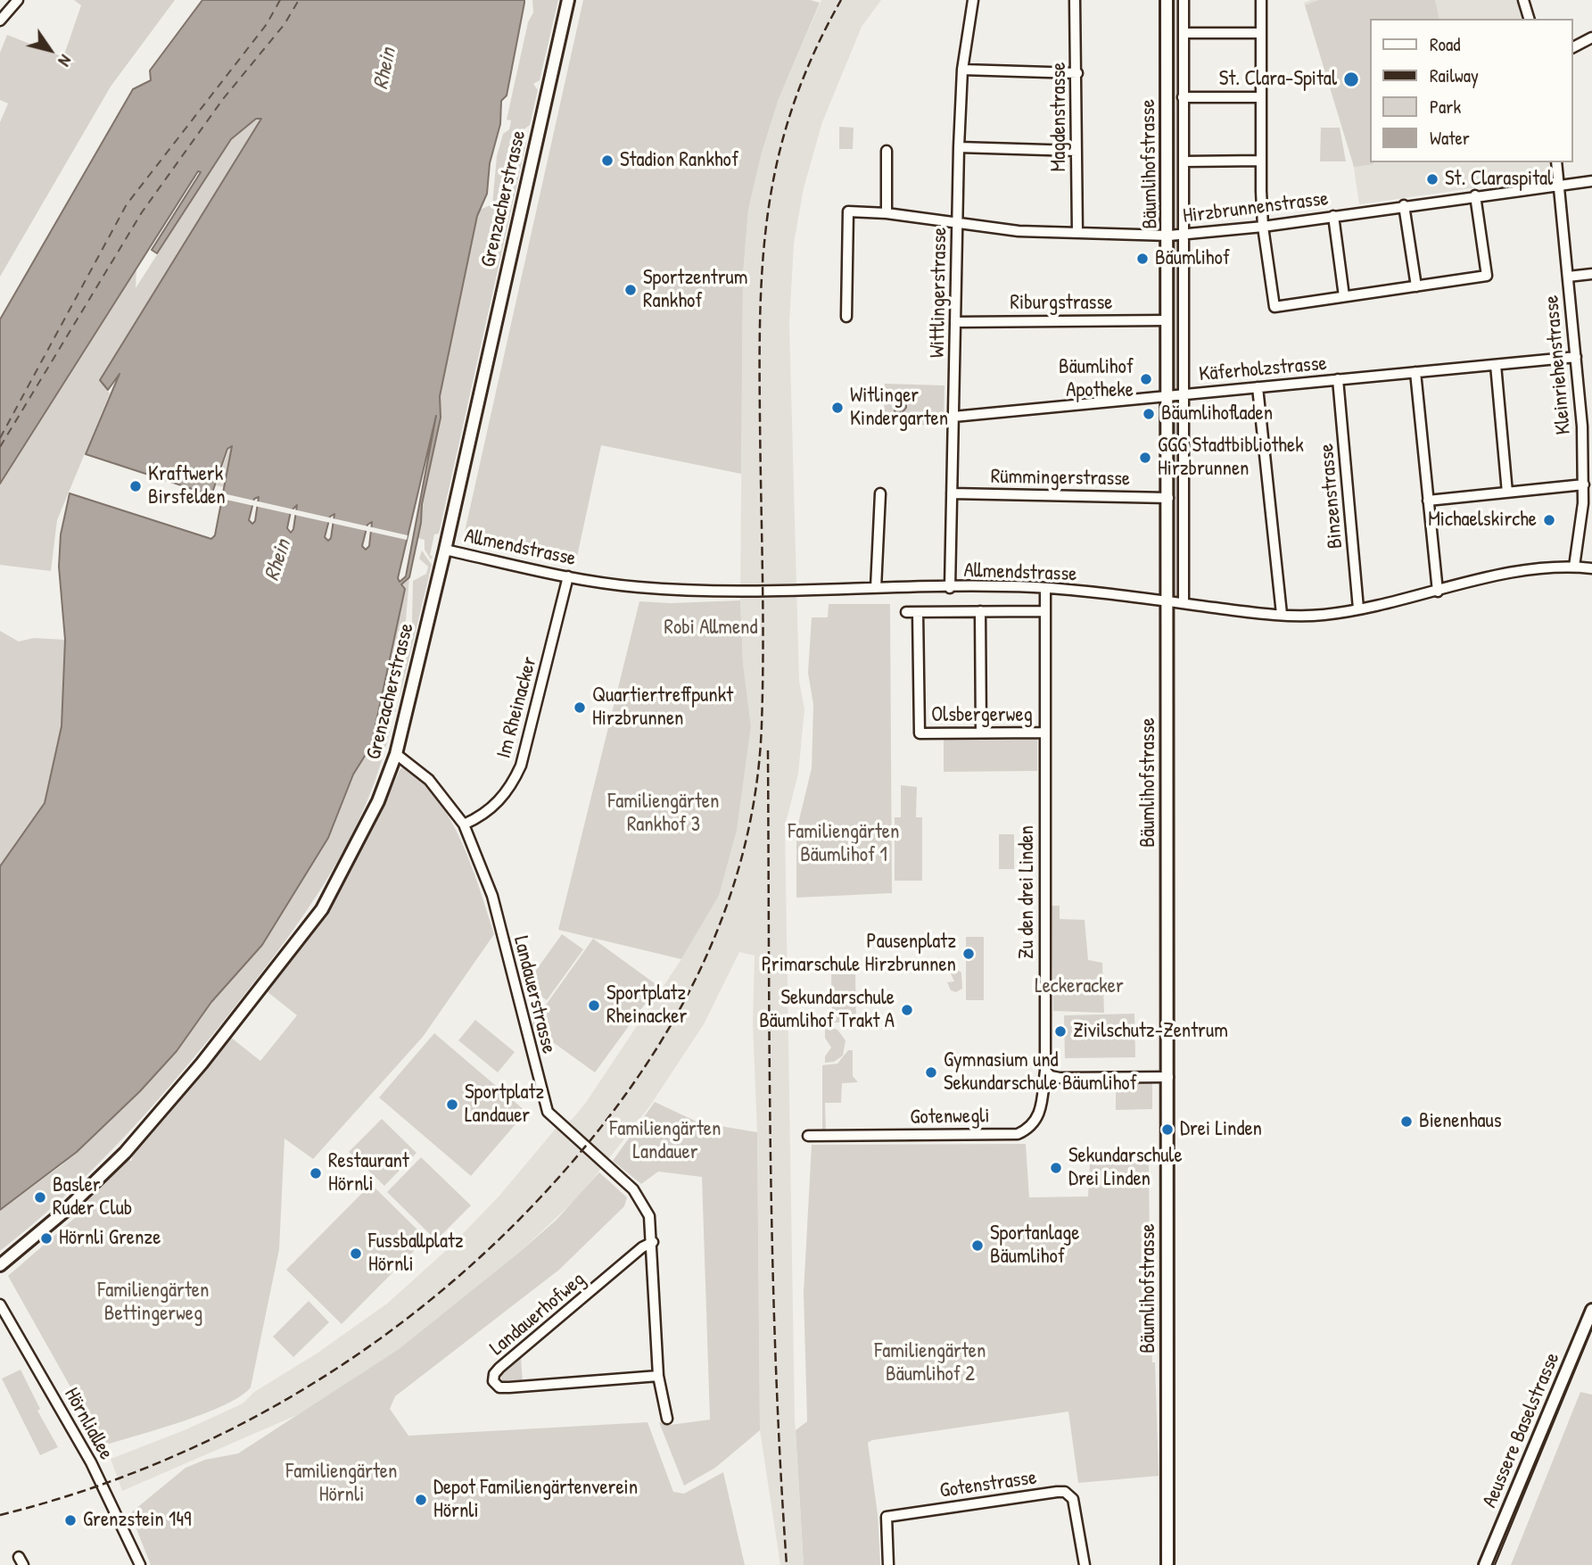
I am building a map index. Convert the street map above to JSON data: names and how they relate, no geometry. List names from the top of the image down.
{
  "streets": {
    "main road": ["Bäumlihofstrasse", "Grenzacherstrasse", "Aeussere Baselstrasse"],
    "street": [
      "Magdenstrasse",
      "Hirzbrunnenstrasse",
      "Wittlingerstrasse",
      "Riburgstrasse",
      "Kleinriehenstrasse",
      "Käferholzstrasse",
      "Rümmingerstrasse",
      "Binzenstrasse",
      "Allmendstrasse",
      "Im Rheinacker",
      "Olsbergerweg",
      "Zu den drei Linden",
      "Landauerstrasse",
      "Gotenwegli",
      "Landauerhofweg",
      "Hörnliallee",
      "Gotenstrasse"
    ]
  },
  "crossings": [
    ["Magdenstrasse", "Hirzbrunnenstrasse"],
    ["Bäumlihofstrasse", "Hirzbrunnenstrasse"],
    ["Bäumlihofstrasse", "Riburgstrasse"],
    ["Bäumlihofstrasse", "Käferholzstrasse"],
    ["Bäumlihofstrasse", "Rümmingerstrasse"],
    ["Bäumlihofstrasse", "Allmendstrasse"],
    ["Grenzacherstrasse", "Allmendstrasse"],
    ["Grenzacherstrasse", "Landauerstrasse"],
    ["Hirzbrunnenstrasse", "Wittlingerstrasse"],
    ["Hirzbrunnenstrasse", "Kleinriehenstrasse"],
    ["Wittlingerstrasse", "Riburgstrasse"],
    ["Wittlingerstrasse", "Käferholzstrasse"],
    ["Wittlingerstrasse", "Rümmingerstrasse"],
    ["Wittlingerstrasse", "Allmendstrasse"],
    ["Kleinriehenstrasse", "Käferholzstrasse"],
    ["Kleinriehenstrasse", "Allmendstrasse"],
    ["Käferholzstrasse", "Binzenstrasse"],
    ["Binzenstrasse", "Allmendstrasse"],
    ["Allmendstrasse", "Im Rheinacker"],
    ["Allmendstrasse", "Olsbergerweg"],
    ["Allmendstrasse", "Zu den drei Linden"],
    ["Im Rheinacker", "Landauerstrasse"],
    ["Olsbergerweg", "Zu den drei Linden"],
    ["Zu den drei Linden", "Gotenwegli"],
    ["Landauerstrasse", "Landauerhofweg"]
  ],
  "water": ["Rhein"],
  "parks": [
    "Robi Allmend",
    "Familiengärten Rankhof 3",
    "Familiengärten Bäumlihof 1",
    "Leckeracker",
    "Familiengärten Landauer",
    "Familiengärten Bettingerweg",
    "Familiengärten Bäumlihof 2",
    "Familiengärten Hörnli"
  ],
  "places": [
    "St. Clara-Spital",
    "Stadion Rankhof",
    "St. Claraspital",
    "Bäumlihof",
    "Sportzentrum Rankhof",
    "Bäumlihof Apotheke",
    "Witlinger Kindergarten",
    "Bäumlihofladen",
    "GGG Stadtbibliothek Hirzbrunnen",
    "Kraftwerk Birsfelden",
    "Michaelskirche",
    "Quartiertreffpunkt Hirzbrunnen",
    "Pausenplatz Primarschule Hirzbrunnen",
    "Sportplatz Rheinacker",
    "Sekundarschule Bäumlihof Trakt A",
    "Zivilschutz-Zentrum",
    "Gymnasium und Sekundarschule Bäumlihof",
    "Sportplatz Landauer",
    "Bienenhaus",
    "Drei Linden",
    "Sekundarschule Drei Linden",
    "Restaurant Hörnli",
    "Basler Ruder Club",
    "Hörnli Grenze",
    "Sportanlage Bäumlihof",
    "Fussballplatz Hörnli",
    "Depot Familiengärtenverein Hörnli",
    "Grenzstein 149"
  ],
  "legend": [
    "Road",
    "Railway",
    "Park",
    "Water"
  ],
  "north": "bottom right"
}
